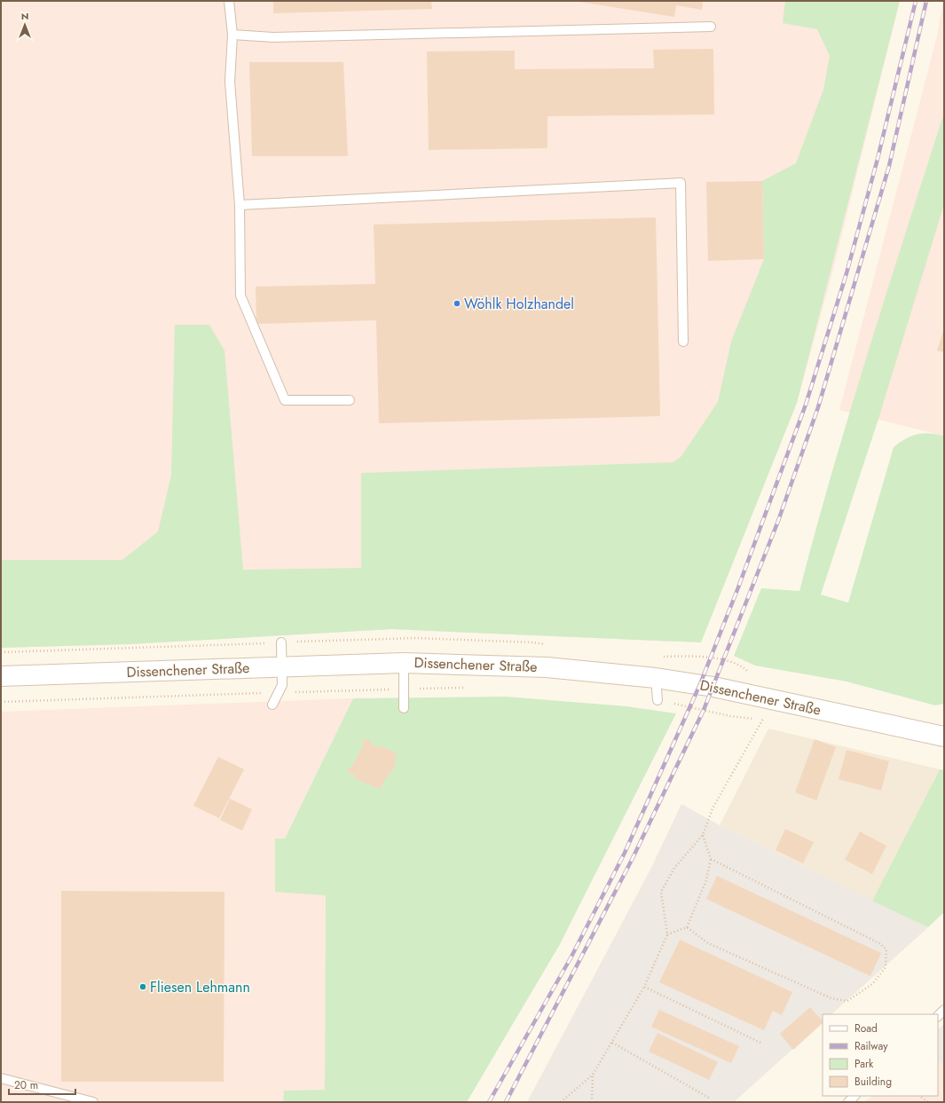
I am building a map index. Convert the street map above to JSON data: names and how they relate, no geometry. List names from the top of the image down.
{
  "streets": {
    "main road": ["Dissenchener Straße"]
  },
  "places": ["Wöhlk Holzhandel", "Fliesen Lehmann"],
  "legend": [
    "Road",
    "Railway",
    "Park",
    "Building"
  ],
  "scale_bar": "20 m",
  "north": "top"
}
